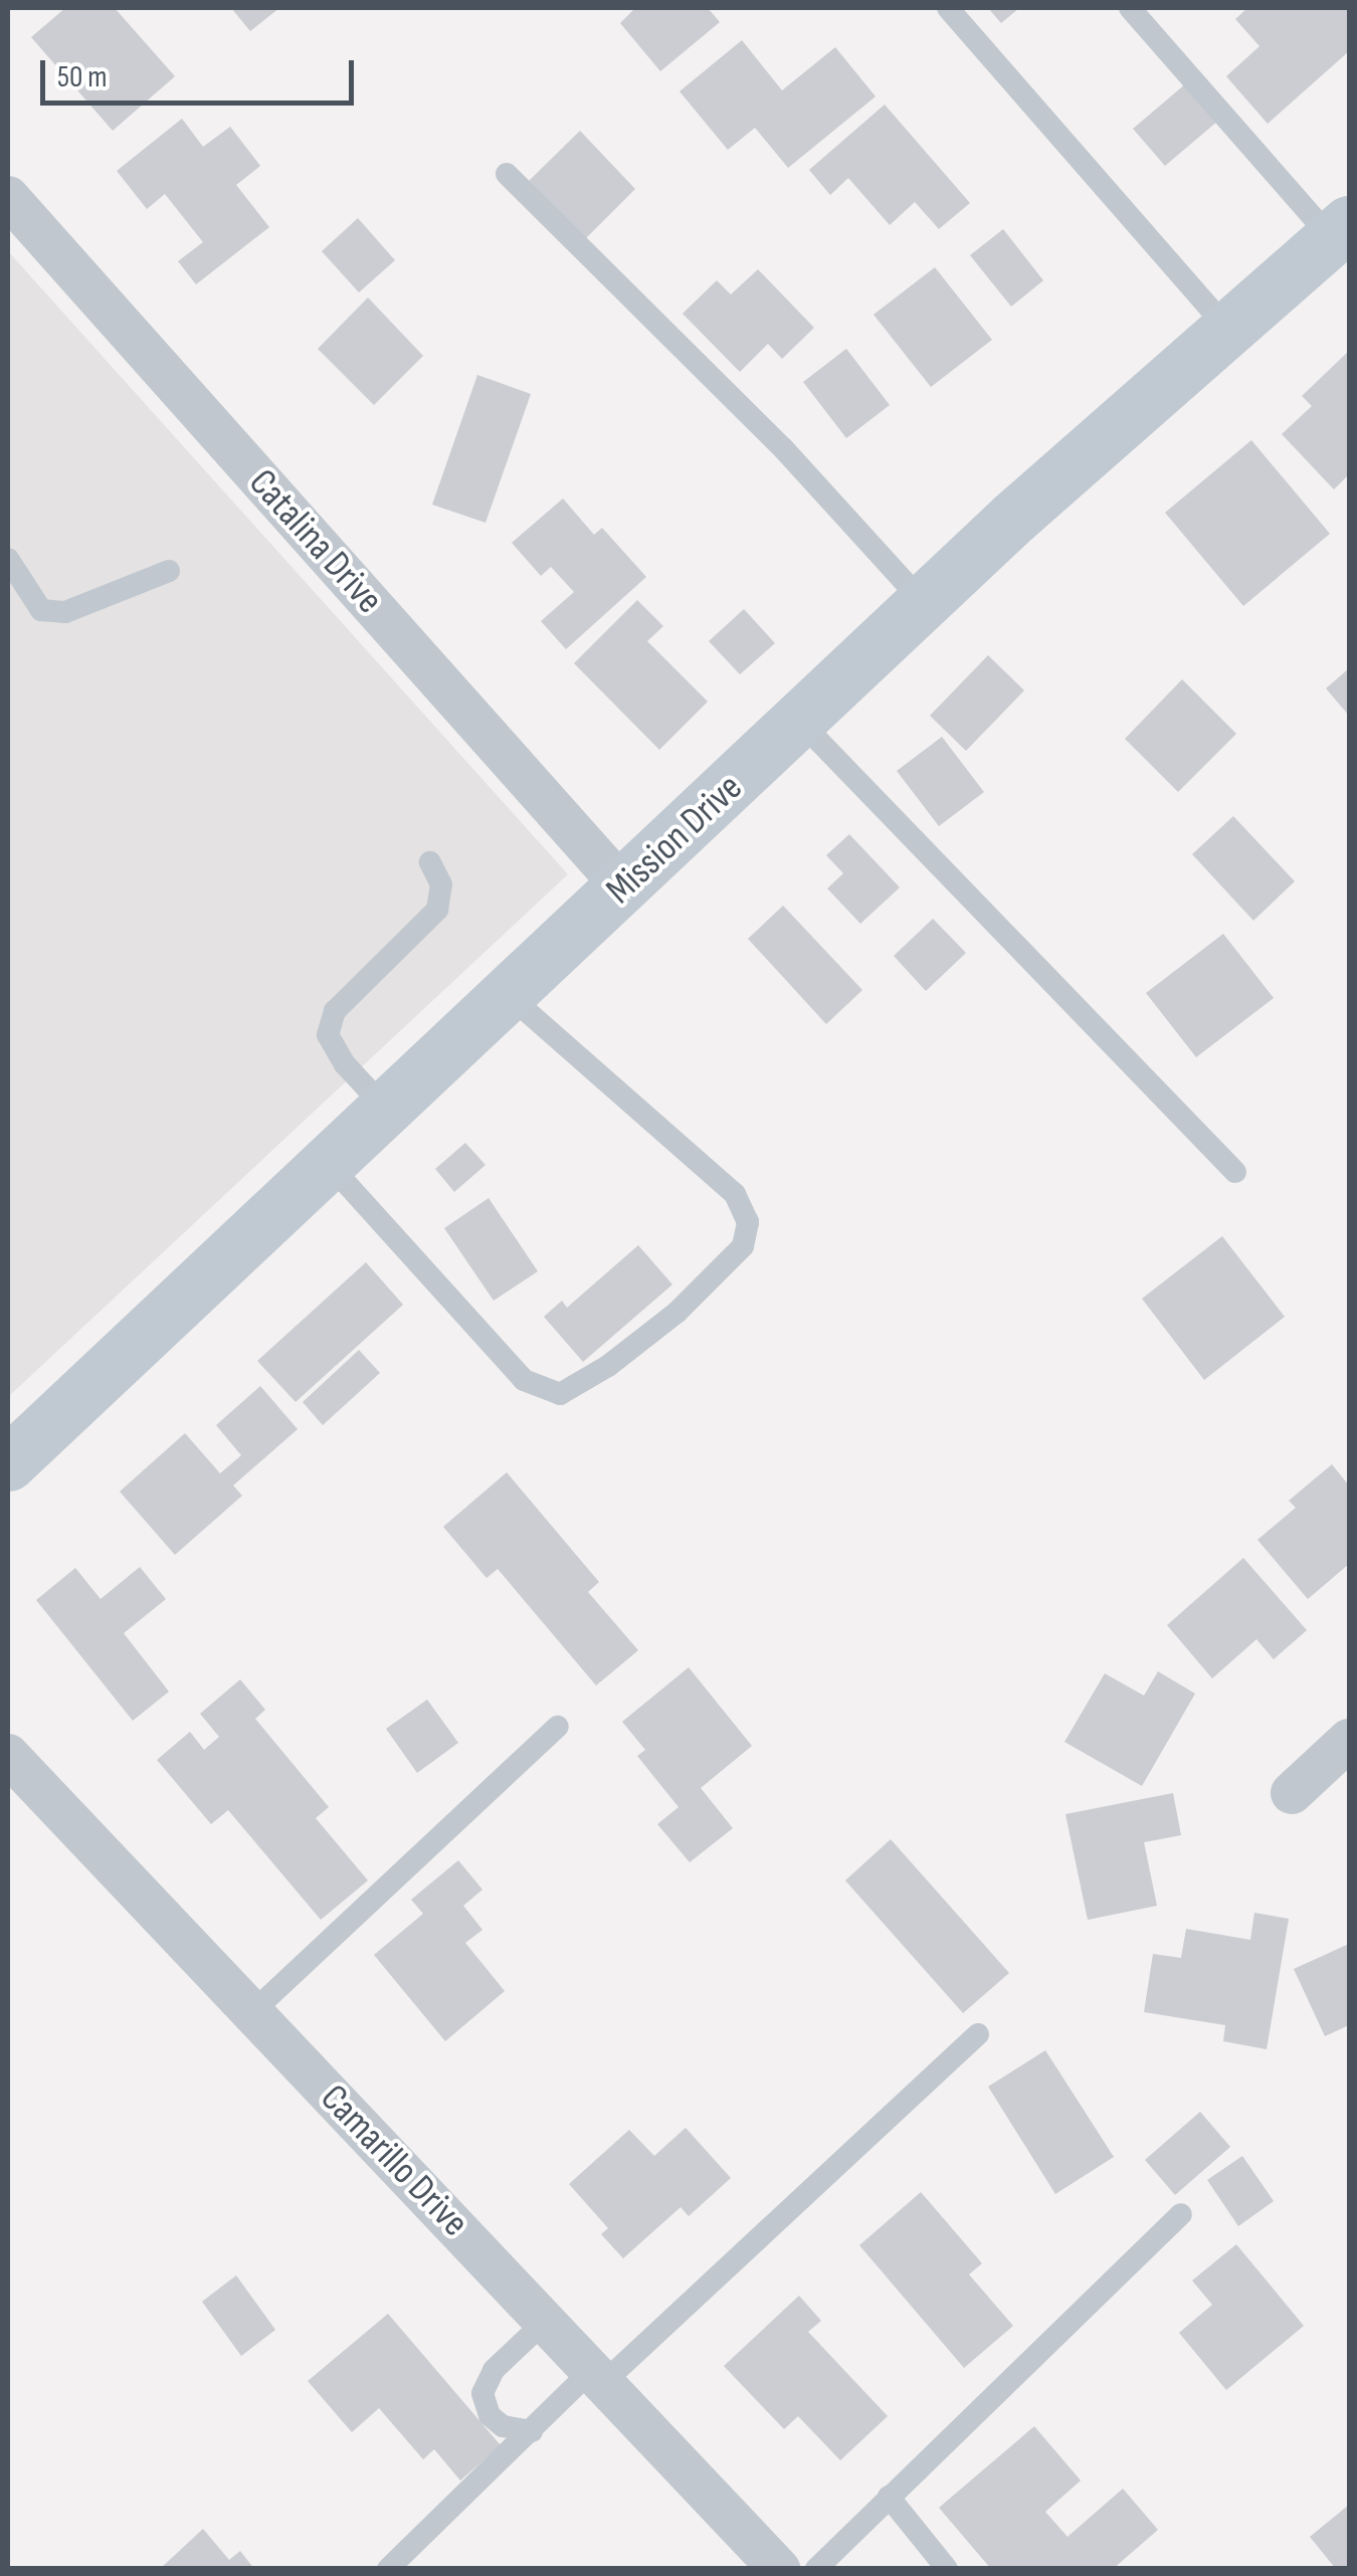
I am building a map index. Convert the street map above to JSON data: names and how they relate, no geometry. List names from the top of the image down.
{
  "streets": {
    "street": ["Catalina Drive", "Mission Drive", "Camarillo Drive"]
  },
  "crossings": [
    ["Catalina Drive", "Mission Drive"]
  ],
  "scale_bar": "50 m"
}
